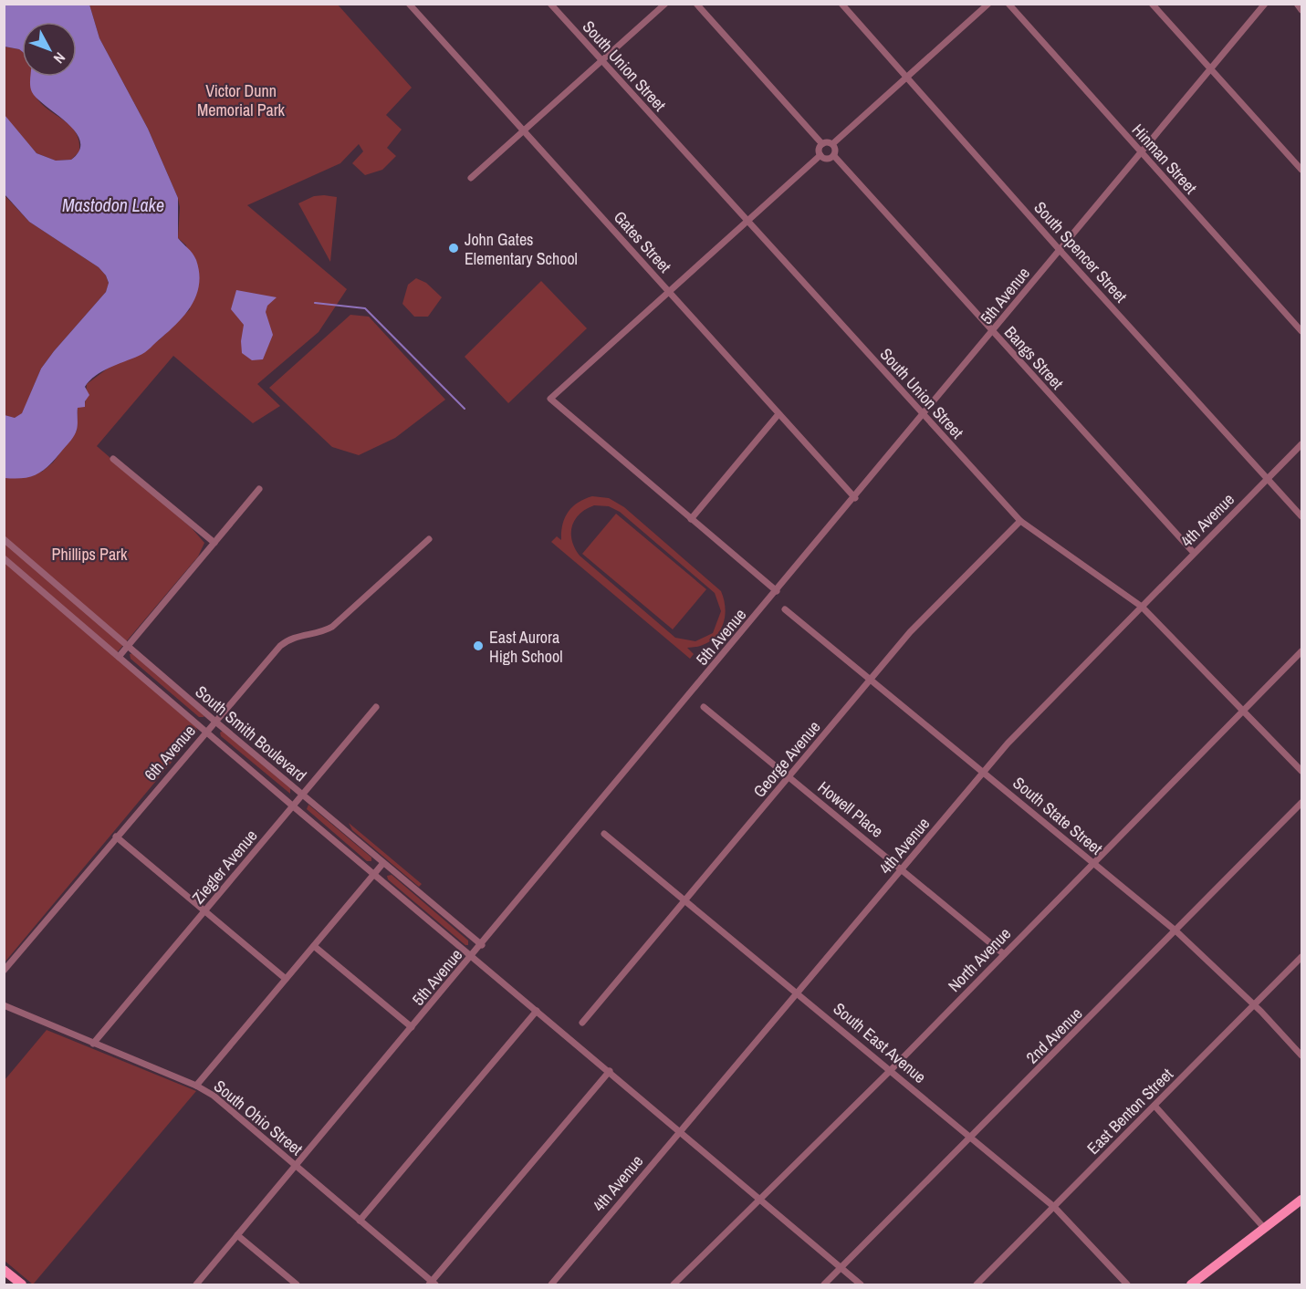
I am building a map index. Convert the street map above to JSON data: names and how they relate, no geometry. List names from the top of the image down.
{
  "streets": {
    "street": [
      "South Union Street",
      "Hinman Street",
      "Gates Street",
      "South Spencer Street",
      "5th Avenue",
      "Bangs Street",
      "4th Avenue",
      "South Smith Boulevard",
      "6th Avenue",
      "George Avenue",
      "Howell Place",
      "South State Street",
      "Ziegler Avenue",
      "North Avenue",
      "2nd Avenue",
      "South East Avenue",
      "East Benton Street",
      "South Ohio Street"
    ]
  },
  "crossings": [
    ["South Union Street", "5th Avenue"],
    ["South Union Street", "4th Avenue"],
    ["South Union Street", "George Avenue"],
    ["South Union Street", "North Avenue"],
    ["Hinman Street", "5th Avenue"],
    ["Gates Street", "5th Avenue"],
    ["South Spencer Street", "5th Avenue"],
    ["South Spencer Street", "4th Avenue"],
    ["5th Avenue", "Bangs Street"],
    ["5th Avenue", "South Smith Boulevard"],
    ["5th Avenue", "South Ohio Street"],
    ["Bangs Street", "4th Avenue"],
    ["4th Avenue", "South Smith Boulevard"],
    ["4th Avenue", "Howell Place"],
    ["4th Avenue", "South State Street"],
    ["4th Avenue", "South East Avenue"],
    ["South Smith Boulevard", "6th Avenue"],
    ["South Smith Boulevard", "Ziegler Avenue"],
    ["South Smith Boulevard", "North Avenue"],
    ["South Smith Boulevard", "2nd Avenue"],
    ["George Avenue", "Howell Place"],
    ["George Avenue", "South State Street"],
    ["George Avenue", "South East Avenue"],
    ["Howell Place", "North Avenue"],
    ["South State Street", "North Avenue"],
    ["South State Street", "2nd Avenue"],
    ["South State Street", "East Benton Street"],
    ["Ziegler Avenue", "South Ohio Street"],
    ["North Avenue", "South East Avenue"],
    ["2nd Avenue", "South East Avenue"],
    ["South East Avenue", "East Benton Street"]
  ],
  "water": ["Mastodon Lake"],
  "parks": ["Victor Dunn Memorial Park", "Phillips Park"],
  "places": ["John Gates Elementary School", "East Aurora High School"],
  "north": "bottom right"
}
